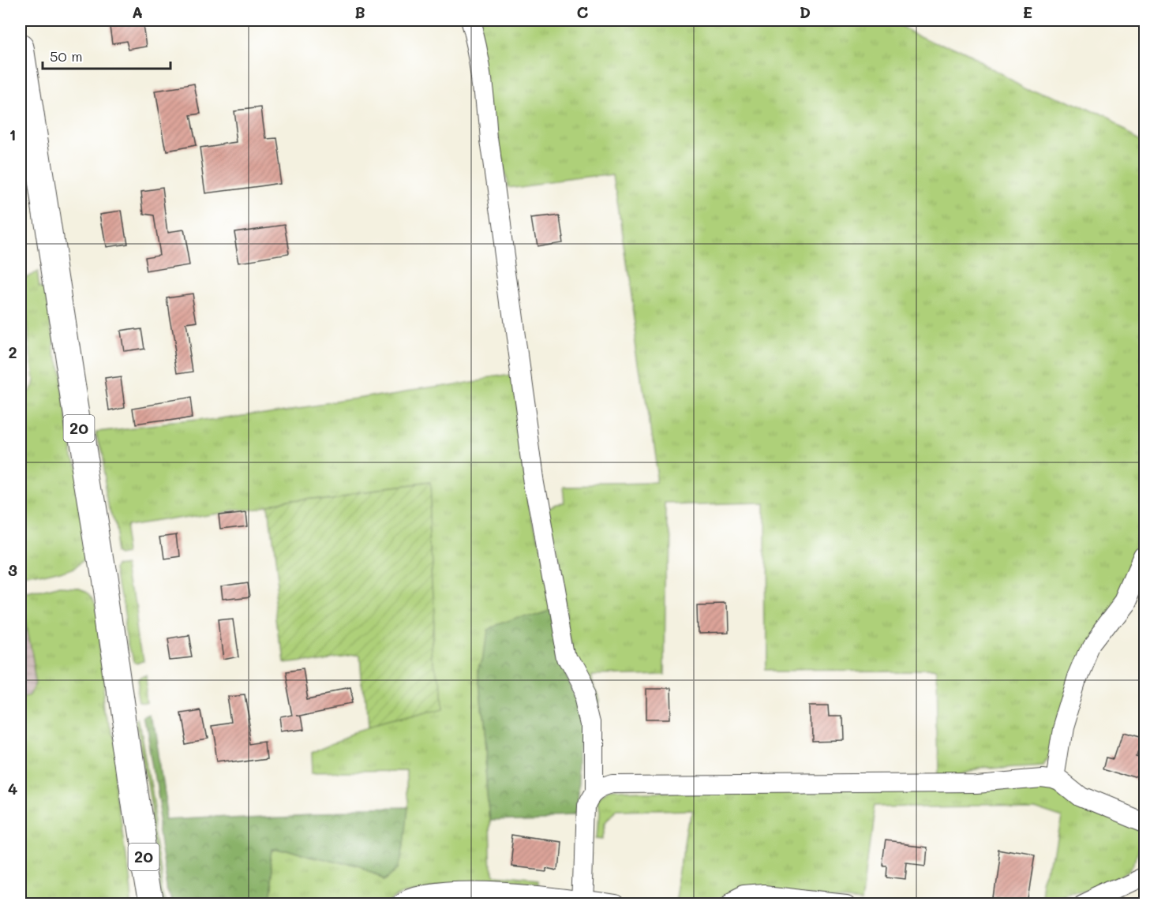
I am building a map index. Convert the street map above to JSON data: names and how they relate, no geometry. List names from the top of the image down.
{
  "streets": {
    "main road": ["20"]
  },
  "scale_bar": "50 m",
  "grid": {
    "columns": [
      "A",
      "B",
      "C",
      "D",
      "E"
    ],
    "rows": [
      "1",
      "2",
      "3",
      "4"
    ]
  }
}
